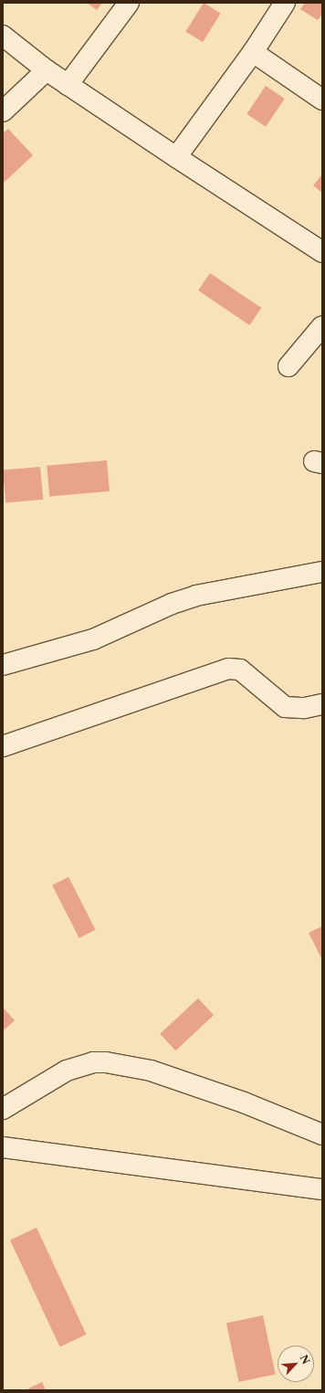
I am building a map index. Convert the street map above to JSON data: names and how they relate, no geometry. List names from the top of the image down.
{
  "north": "top right"
}
